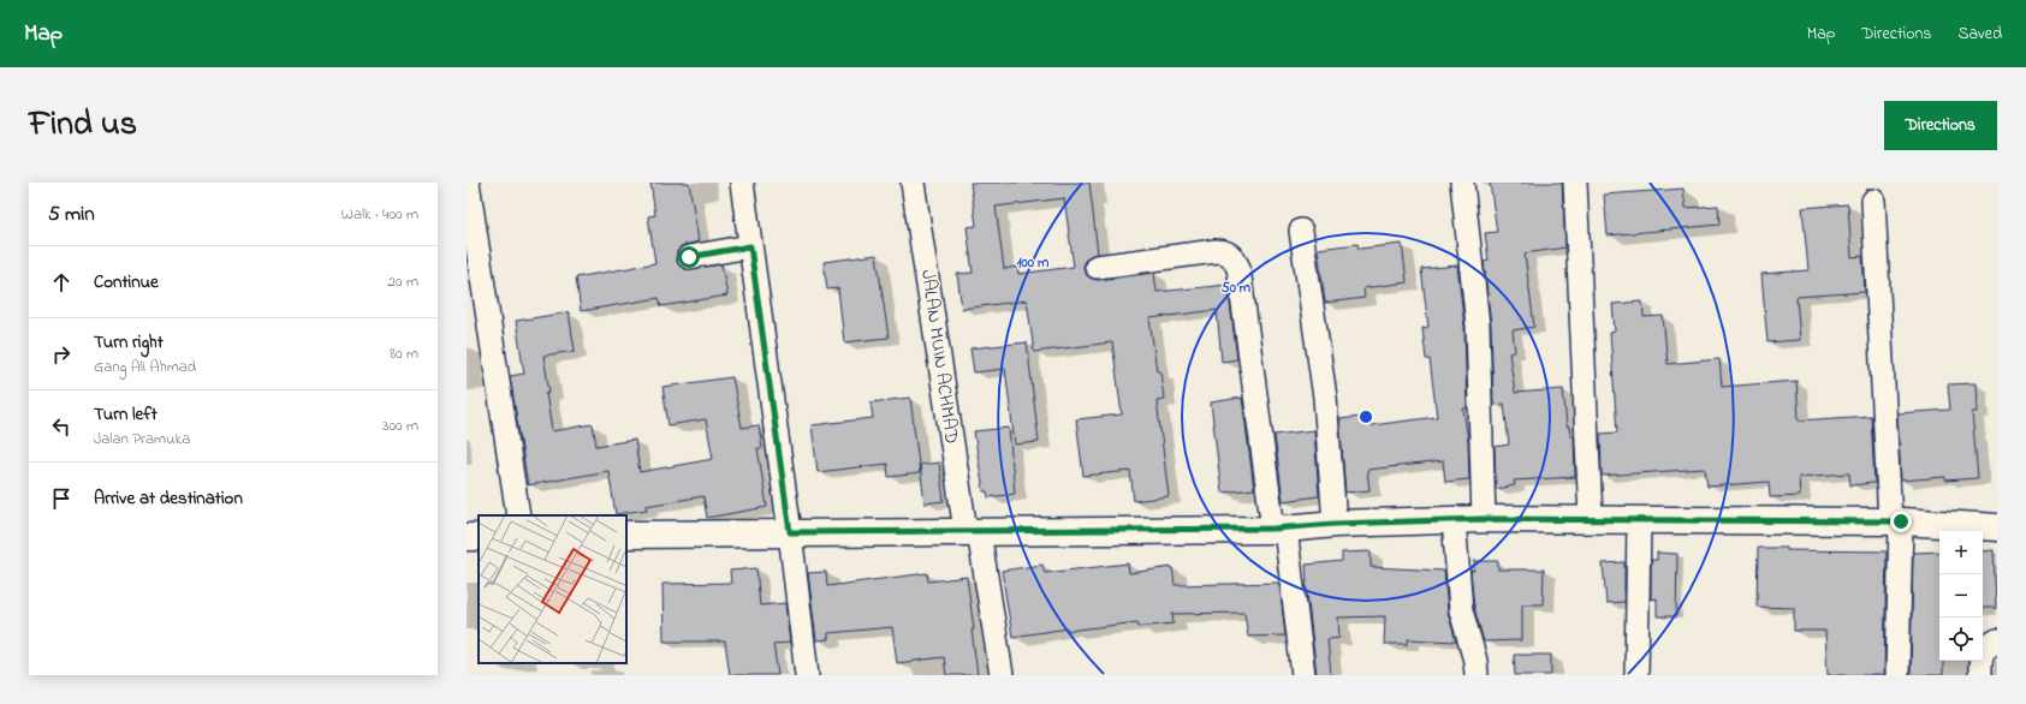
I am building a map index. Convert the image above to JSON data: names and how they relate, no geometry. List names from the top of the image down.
{
  "streets": {
    "street": ["JALAN MUIN ACHMAD"]
  },
  "page": {
    "header": "Map",
    "nav": ["Map", "Directions", "Saved"],
    "title": "Find us",
    "buttons": "Directions",
    "heading": ["5 min", "Walk · 400 m"],
    "list": [
      ["Continue", "20 m"],
      ["Turn right", "Gang Ali Ahmad", "80 m"],
      ["Turn left", "Jalan Pramuka", "300 m"],
      "Arrive at destination"
    ],
    "map_buttons": ["+", "−"]
  },
  "rings": ["100 m", "50 m"]
}
